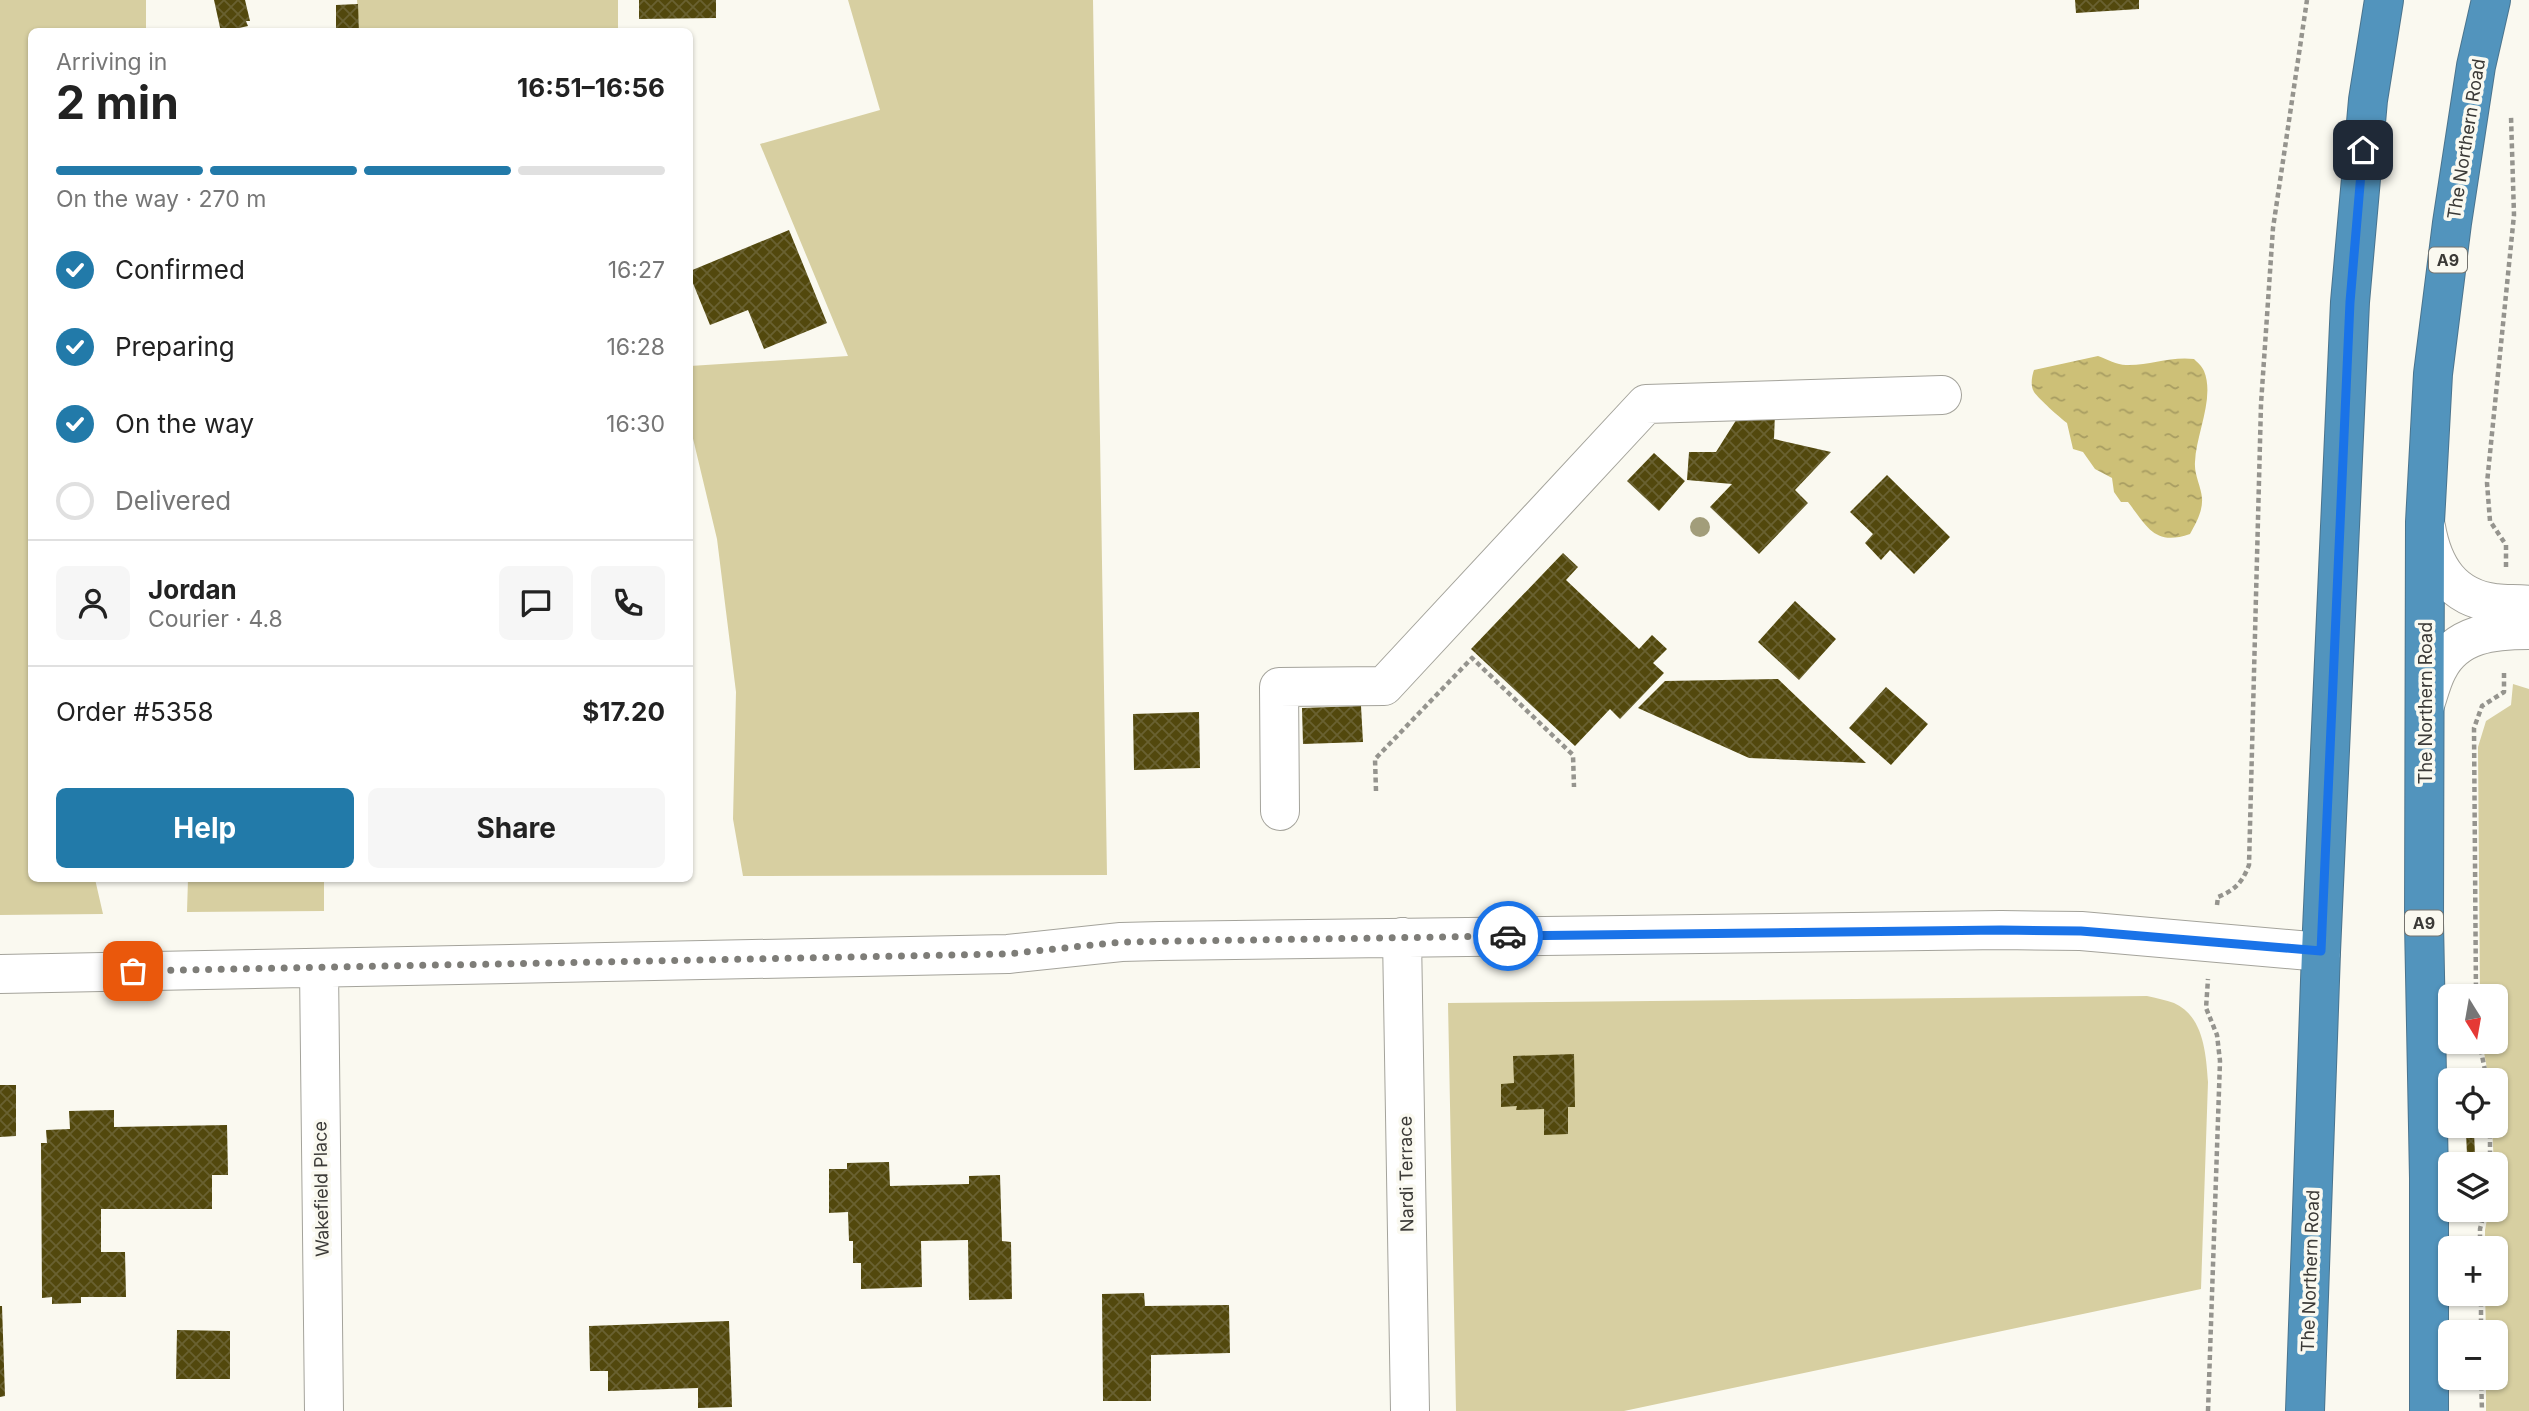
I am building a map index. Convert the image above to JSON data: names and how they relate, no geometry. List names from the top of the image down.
{
  "streets": {
    "highway": ["The Northern Road", "A9"],
    "street": ["Nardi Terrace", "Wakefield Place"]
  },
  "north": "bottom",
  "page": {
    "heading": ["2 min", "Arriving in", "16:51–16:56"],
    "panel": [
      "Jordan",
      "Courier · 4.8",
      "Order #5358",
      "$17.20"
    ],
    "bar": "On the way · 270 m",
    "list": [
      ["Confirmed", "16:27"],
      ["Preparing", "16:28"],
      ["On the way", "16:30"],
      "Delivered"
    ],
    "buttons": ["Help", "Share"],
    "map_buttons": ["+", "−"]
  }
}
